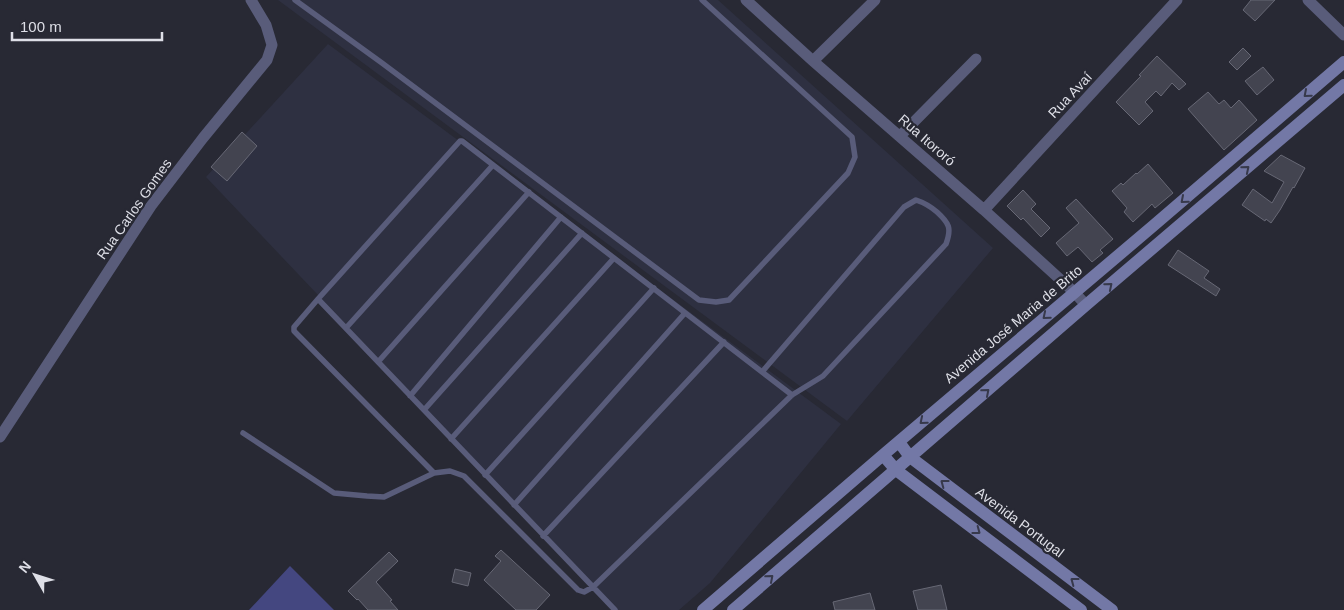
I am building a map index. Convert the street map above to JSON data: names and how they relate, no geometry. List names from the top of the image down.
{
  "streets": {
    "main road": ["Avenida José Maria de Brito", "Avenida Portugal"],
    "street": ["Rua Avaí", "Rua Itororó", "Rua Carlos Gomes"]
  },
  "crossings": [
    ["Rua Avaí", "Rua Itororó"],
    ["Rua Itororó", "Avenida José Maria de Brito"],
    ["Avenida José Maria de Brito", "Avenida Portugal"]
  ],
  "scale_bar": "100 m",
  "north": "top left"
}
